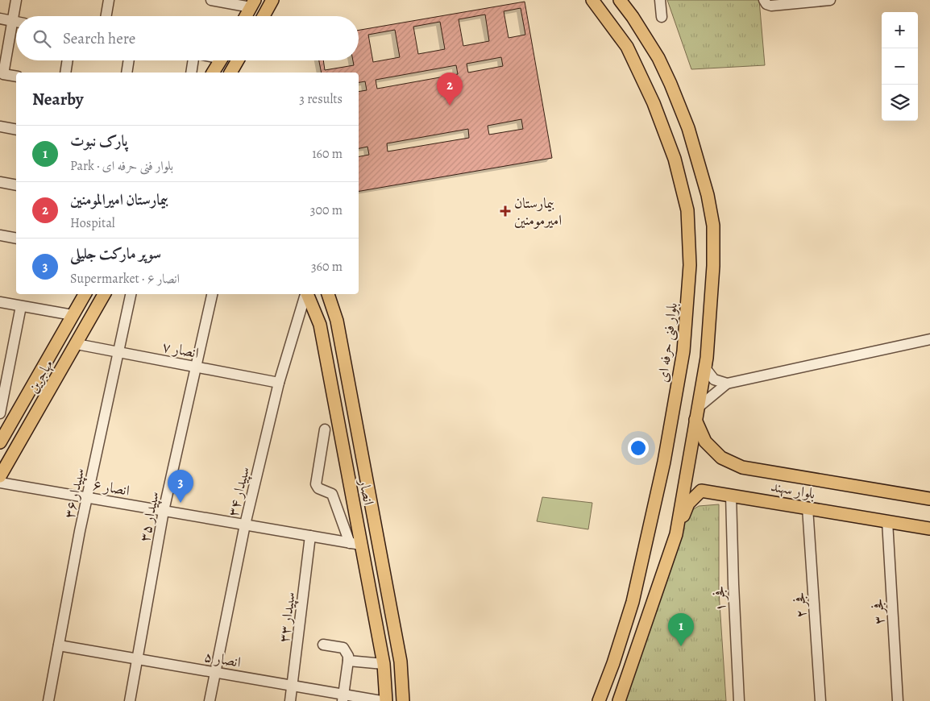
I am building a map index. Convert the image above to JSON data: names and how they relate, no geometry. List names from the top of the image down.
{
  "streets": {
    "main road": [
      "بلوار فنی حرفه ای",
      "مهاجرین",
      "بلوار سهند",
      "انصار"
    ],
    "street": [
      "انصار ۷",
      "انصار ۶",
      "سپیدار ۳۴",
      "سپیدار ۳۶",
      "سپیدار ۳۵",
      "فجر ۱",
      "فجر ۲",
      "فجر ۳",
      "سپیدار ۳۳",
      "انصار ۵"
    ]
  },
  "crossings": [
    ["انصار ۷", "مهاجرین"],
    ["انصار ۷", "سپیدار ۳۴"],
    ["انصار ۷", "سپیدار ۳۶"],
    ["انصار ۷", "سپیدار ۳۵"],
    ["انصار ۶", "سپیدار ۳۴"],
    ["انصار ۶", "انصار"],
    ["انصار ۶", "سپیدار ۳۶"],
    ["انصار ۶", "سپیدار ۳۵"],
    ["انصار ۶", "سپیدار ۳۳"],
    ["بلوار سهند", "فجر ۱"],
    ["بلوار سهند", "فجر ۲"],
    ["بلوار سهند", "فجر ۳"],
    ["سپیدار ۳۴", "انصار ۵"],
    ["سپیدار ۳۶", "انصار ۵"],
    ["سپیدار ۳۵", "انصار ۵"],
    ["سپیدار ۳۳", "انصار ۵"]
  ],
  "places": {
    "health": ["بیمارستان امیرمومنین"]
  },
  "page": {
    "map_buttons": ["+", "−"],
    "search": "Search here",
    "pins": ["2", "3", "1"],
    "heading": ["Nearby", "3 results"],
    "list": [
      {
        "mark": "1",
        "name": "پارک نبوت",
        "note": "Park · بلوار فنی حرفه ای",
        "value": "160 m"
      },
      {
        "mark": "2",
        "name": "بیمارستان امیرالمومنین",
        "note": "Hospital",
        "value": "300 m"
      },
      {
        "mark": "3",
        "name": "سوپر مارکت جلیلی",
        "note": "Supermarket · انصار ۶",
        "value": "360 m"
      }
    ]
  }
}
